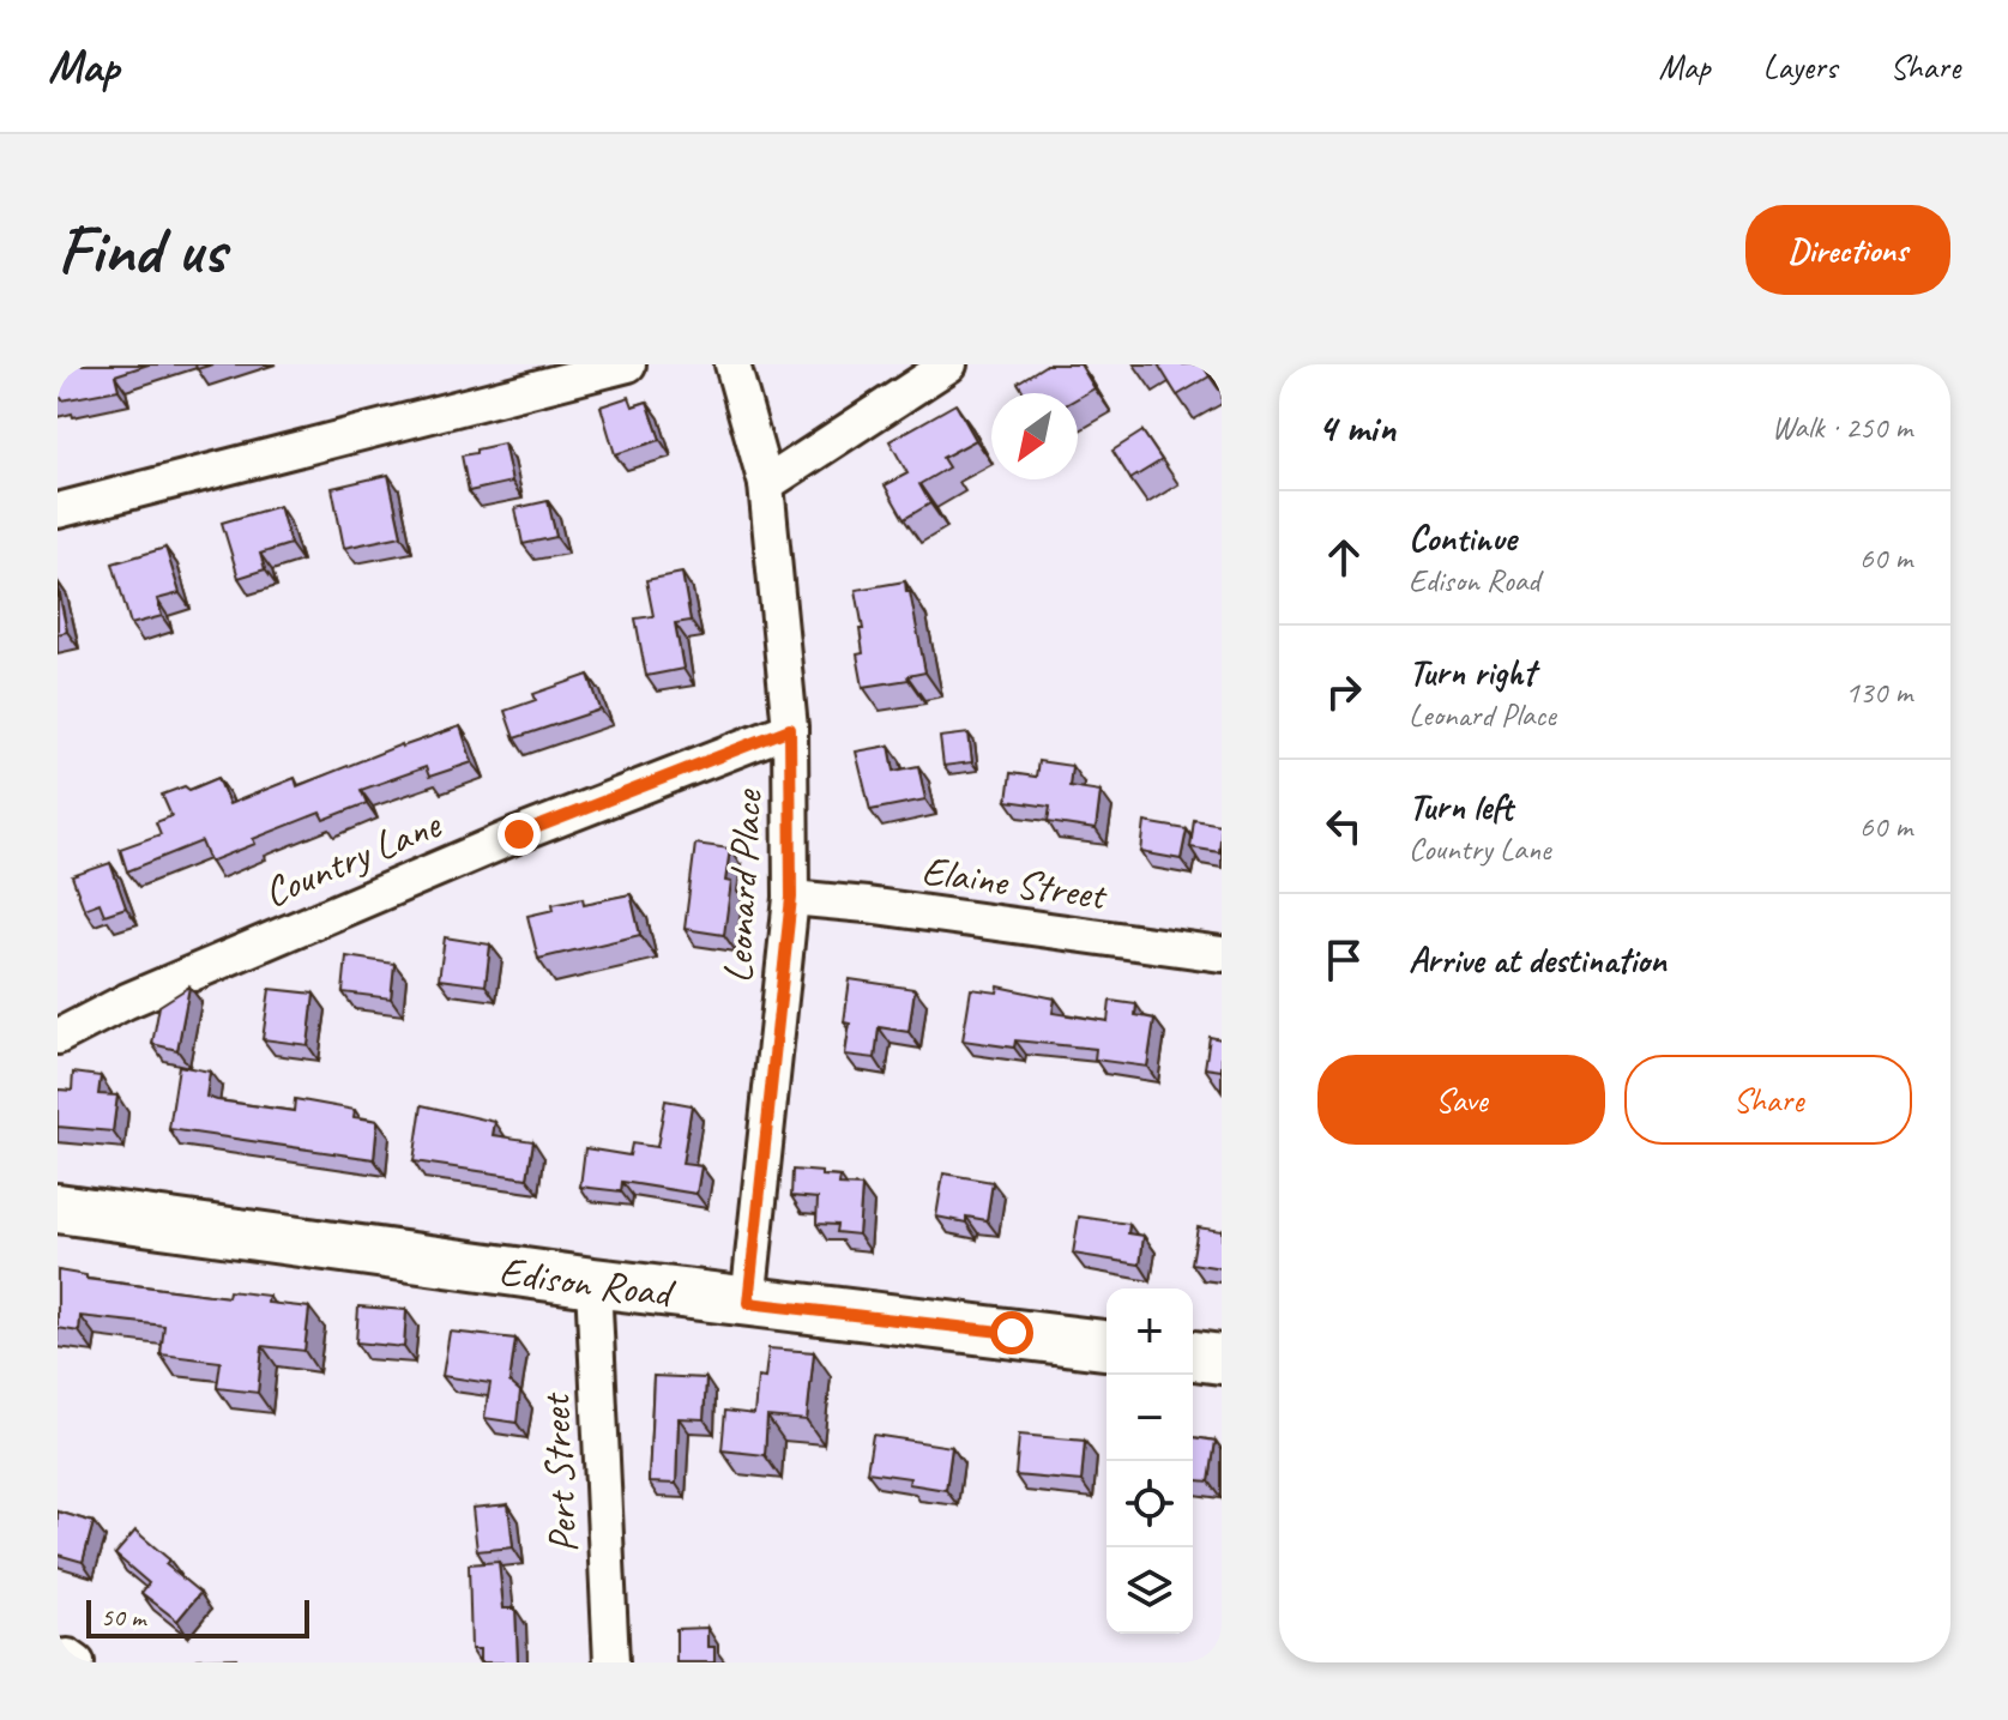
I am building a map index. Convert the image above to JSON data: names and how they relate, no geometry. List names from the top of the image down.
{
  "streets": {
    "street": [
      "Country Lane",
      "Elaine Street",
      "Leonard Place",
      "Edison Road",
      "Pert Street"
    ]
  },
  "crossings": [
    ["Country Lane", "Leonard Place"],
    ["Elaine Street", "Leonard Place"],
    ["Leonard Place", "Edison Road"],
    ["Edison Road", "Pert Street"]
  ],
  "scale_bar": "50 m",
  "north": "bottom left",
  "page": {
    "header": "Map",
    "nav": ["Map", "Layers", "Share"],
    "buttons": [
      "Directions",
      ["Save", "Share"]
    ],
    "title": "Find us",
    "heading": ["4 min", "Walk · 250 m"],
    "list": [
      ["Continue", "Edison Road", "60 m"],
      ["Turn right", "Leonard Place", "130 m"],
      ["Turn left", "Country Lane", "60 m"],
      "Arrive at destination"
    ],
    "map_buttons": ["+", "−"],
    "scale": "50 m"
  }
}
